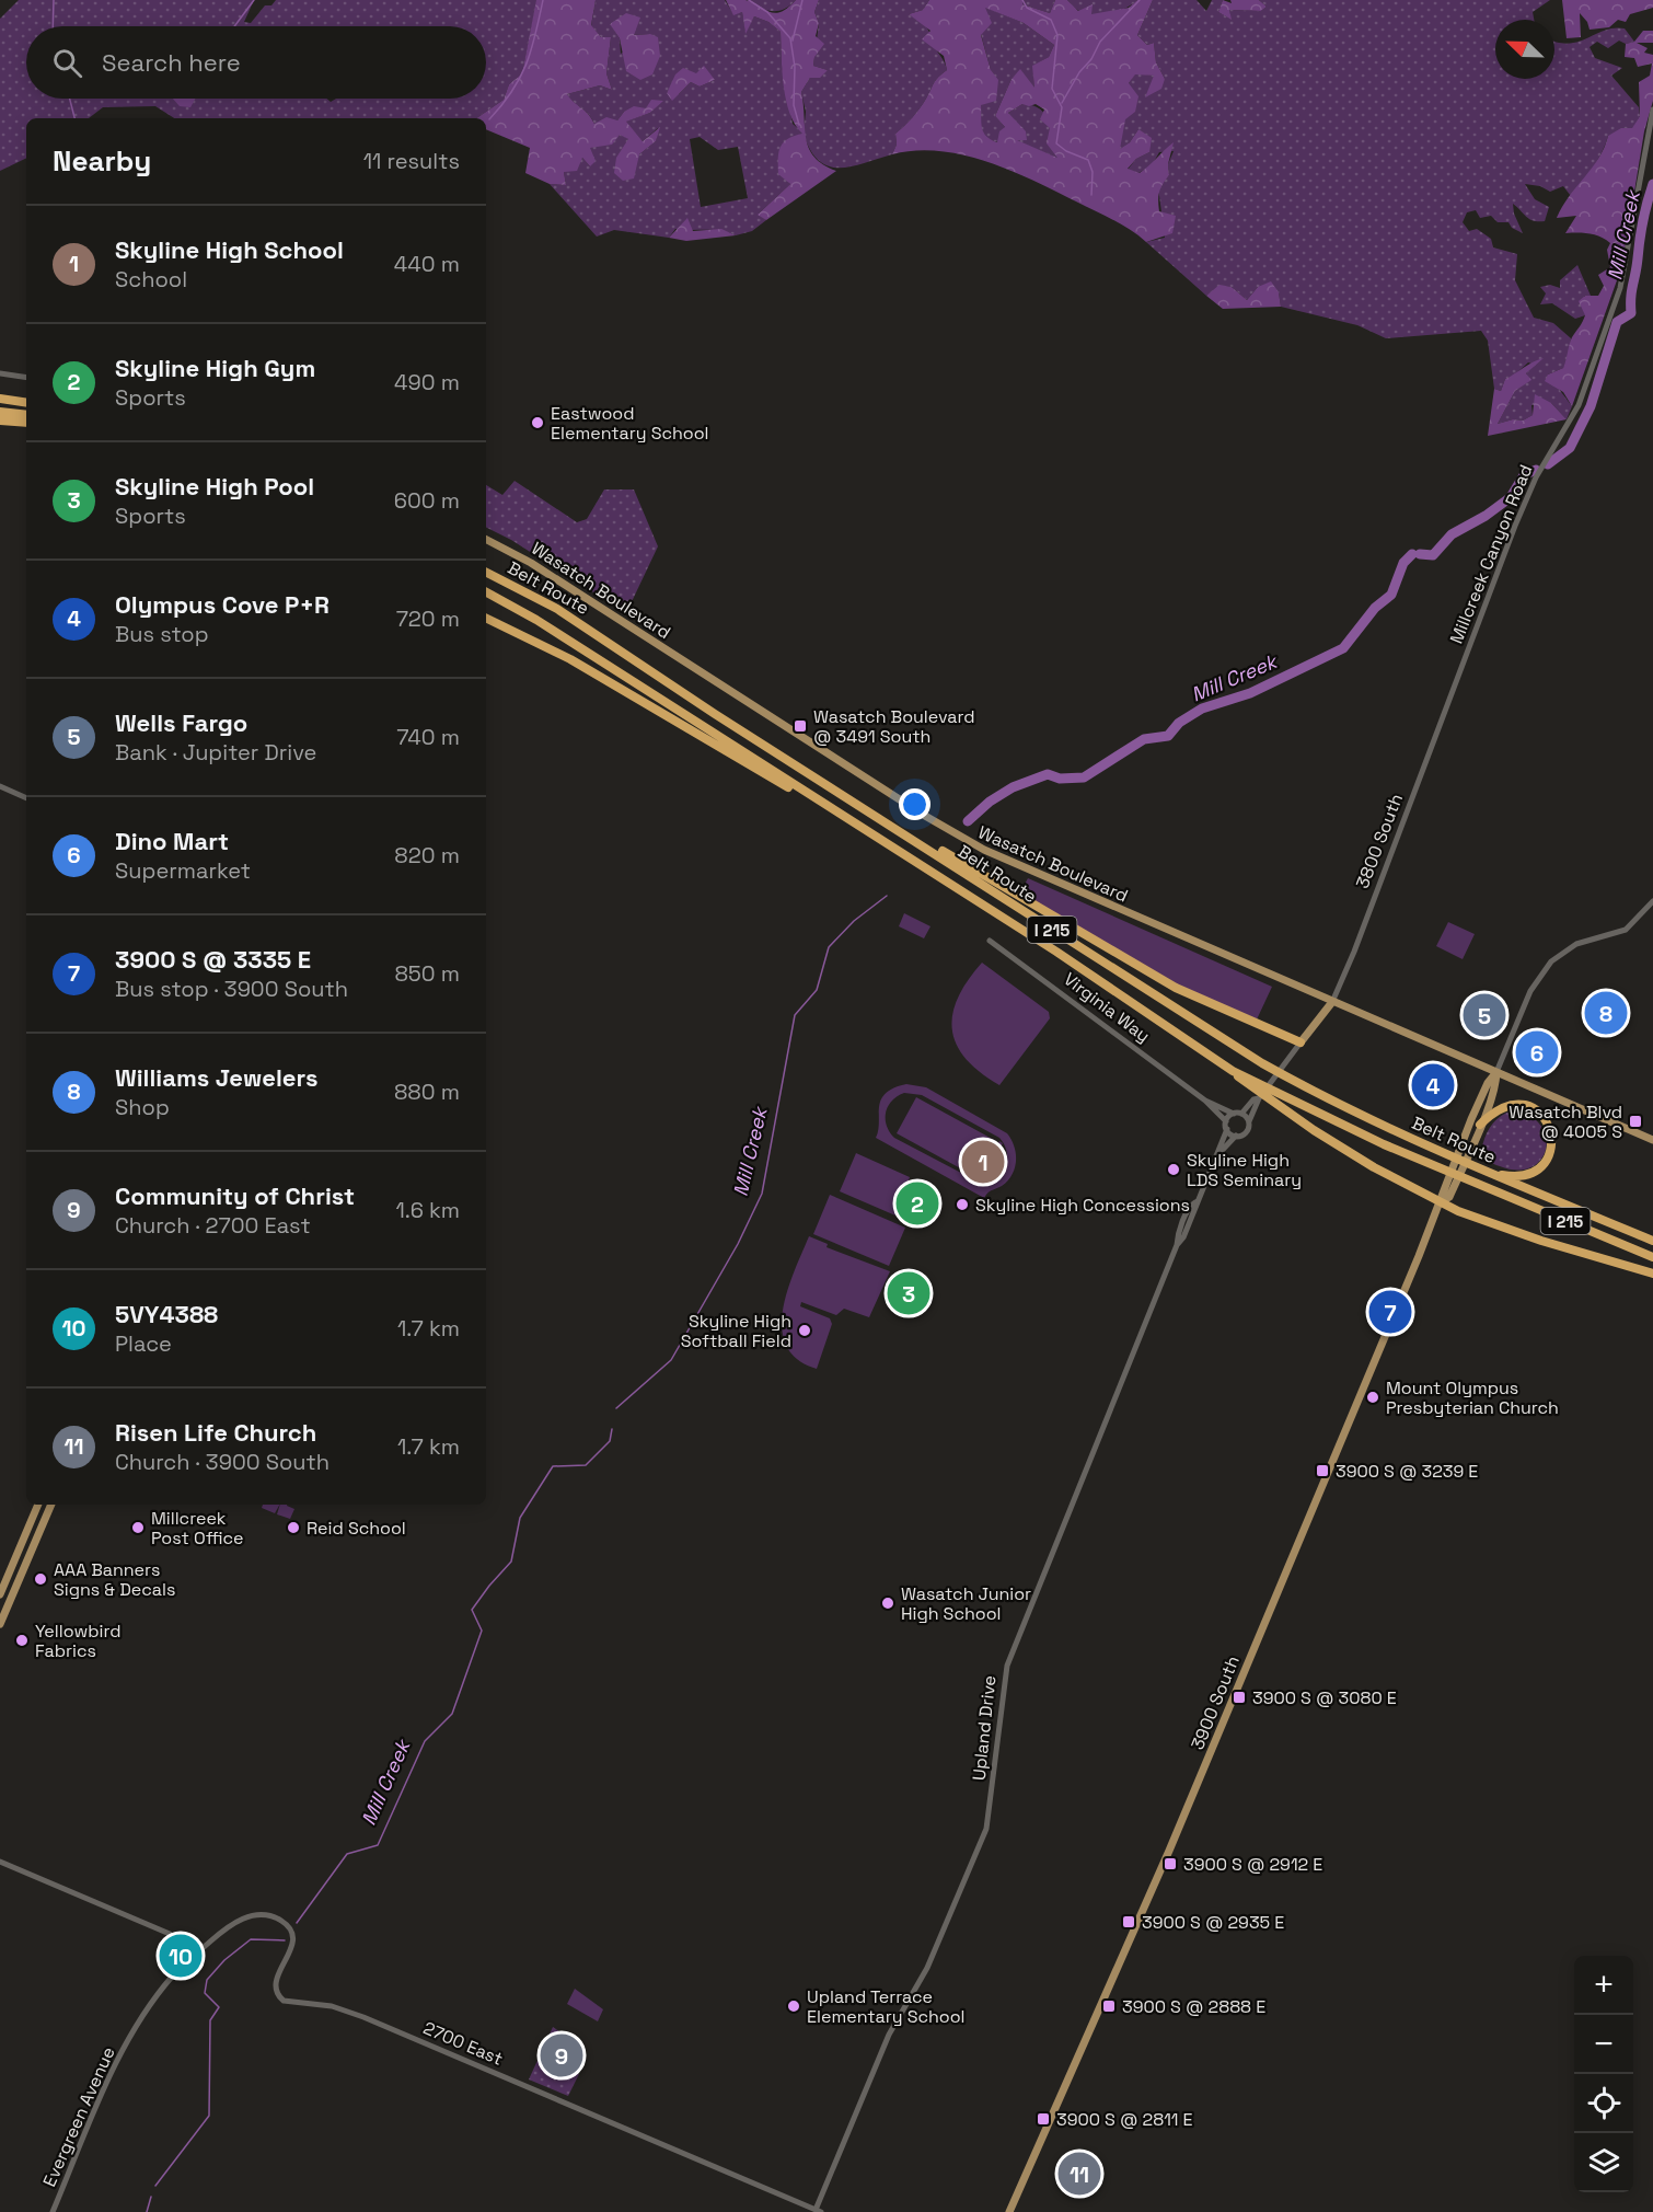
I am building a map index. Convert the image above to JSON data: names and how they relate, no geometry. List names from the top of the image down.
{
  "streets": {
    "highway": ["Belt Route", "I 215"],
    "main road": ["Wasatch Boulevard", "3900 South"],
    "street": [
      "Millcreek Canyon Road",
      "3800 South",
      "Virginia Way",
      "Upland Drive",
      "2700 East",
      "Evergreen Avenue"
    ]
  },
  "crossings": [
    ["Millcreek Canyon Road", "3800 South"],
    ["Wasatch Boulevard", "3800 South"],
    ["Wasatch Boulevard", "3900 South"],
    ["Virginia Way", "Upland Drive"],
    ["Upland Drive", "2700 East"],
    ["2700 East", "Evergreen Avenue"]
  ],
  "water": ["Mill Creek"],
  "places": {
    "other": [
      "Eastwood Elementary School",
      "Skyline High LDS Seminary",
      "Skyline High Concessions",
      "Skyline High Softball Field",
      "Mount Olympus Presbyterian Church",
      "Millcreek Post Office",
      "Reid School",
      "AAA Banners Signs & Decals",
      "Wasatch Junior High School",
      "Yellowbird Fabrics",
      "Upland Terrace Elementary School"
    ],
    "transit": [
      "Wasatch Boulevard @ 3491 South",
      "Wasatch Blvd @ 4005 S",
      "3900 S @ 3239 E",
      "3900 S @ 3080 E",
      "3900 S @ 2912 E",
      "3900 S @ 2935 E",
      "3900 S @ 2888 E",
      "3900 S @ 2811 E"
    ]
  },
  "north": "top left",
  "page": {
    "search": "Search here",
    "heading": ["Nearby", "11 results"],
    "list": [
      {
        "mark": "1",
        "name": "Skyline High School",
        "note": "School",
        "value": "440 m"
      },
      {
        "mark": "2",
        "name": "Skyline High Gym",
        "note": "Sports",
        "value": "490 m"
      },
      {
        "mark": "3",
        "name": "Skyline High Pool",
        "note": "Sports",
        "value": "600 m"
      },
      {
        "mark": "4",
        "name": "Olympus Cove P+R",
        "note": "Bus stop",
        "value": "720 m"
      },
      {
        "mark": "5",
        "name": "Wells Fargo",
        "note": "Bank · Jupiter Drive",
        "value": "740 m"
      },
      {
        "mark": "6",
        "name": "Dino Mart",
        "note": "Supermarket",
        "value": "820 m"
      },
      {
        "mark": "7",
        "name": "3900 S @ 3335 E",
        "note": "Bus stop · 3900 South",
        "value": "850 m"
      },
      {
        "mark": "8",
        "name": "Williams Jewelers",
        "note": "Shop",
        "value": "880 m"
      },
      {
        "mark": "9",
        "name": "Community of Christ",
        "note": "Church · 2700 East",
        "value": "1.6 km"
      },
      {
        "mark": "10",
        "name": "5VY4388",
        "note": "Place",
        "value": "1.7 km"
      },
      {
        "mark": "11",
        "name": "Risen Life Church",
        "note": "Church · 3900 South",
        "value": "1.7 km"
      }
    ],
    "pins": [
      "8",
      "5",
      "6",
      "4",
      "1",
      "2",
      "3",
      "7",
      "10",
      "9",
      "11"
    ],
    "map_buttons": ["+", "−"]
  }
}
